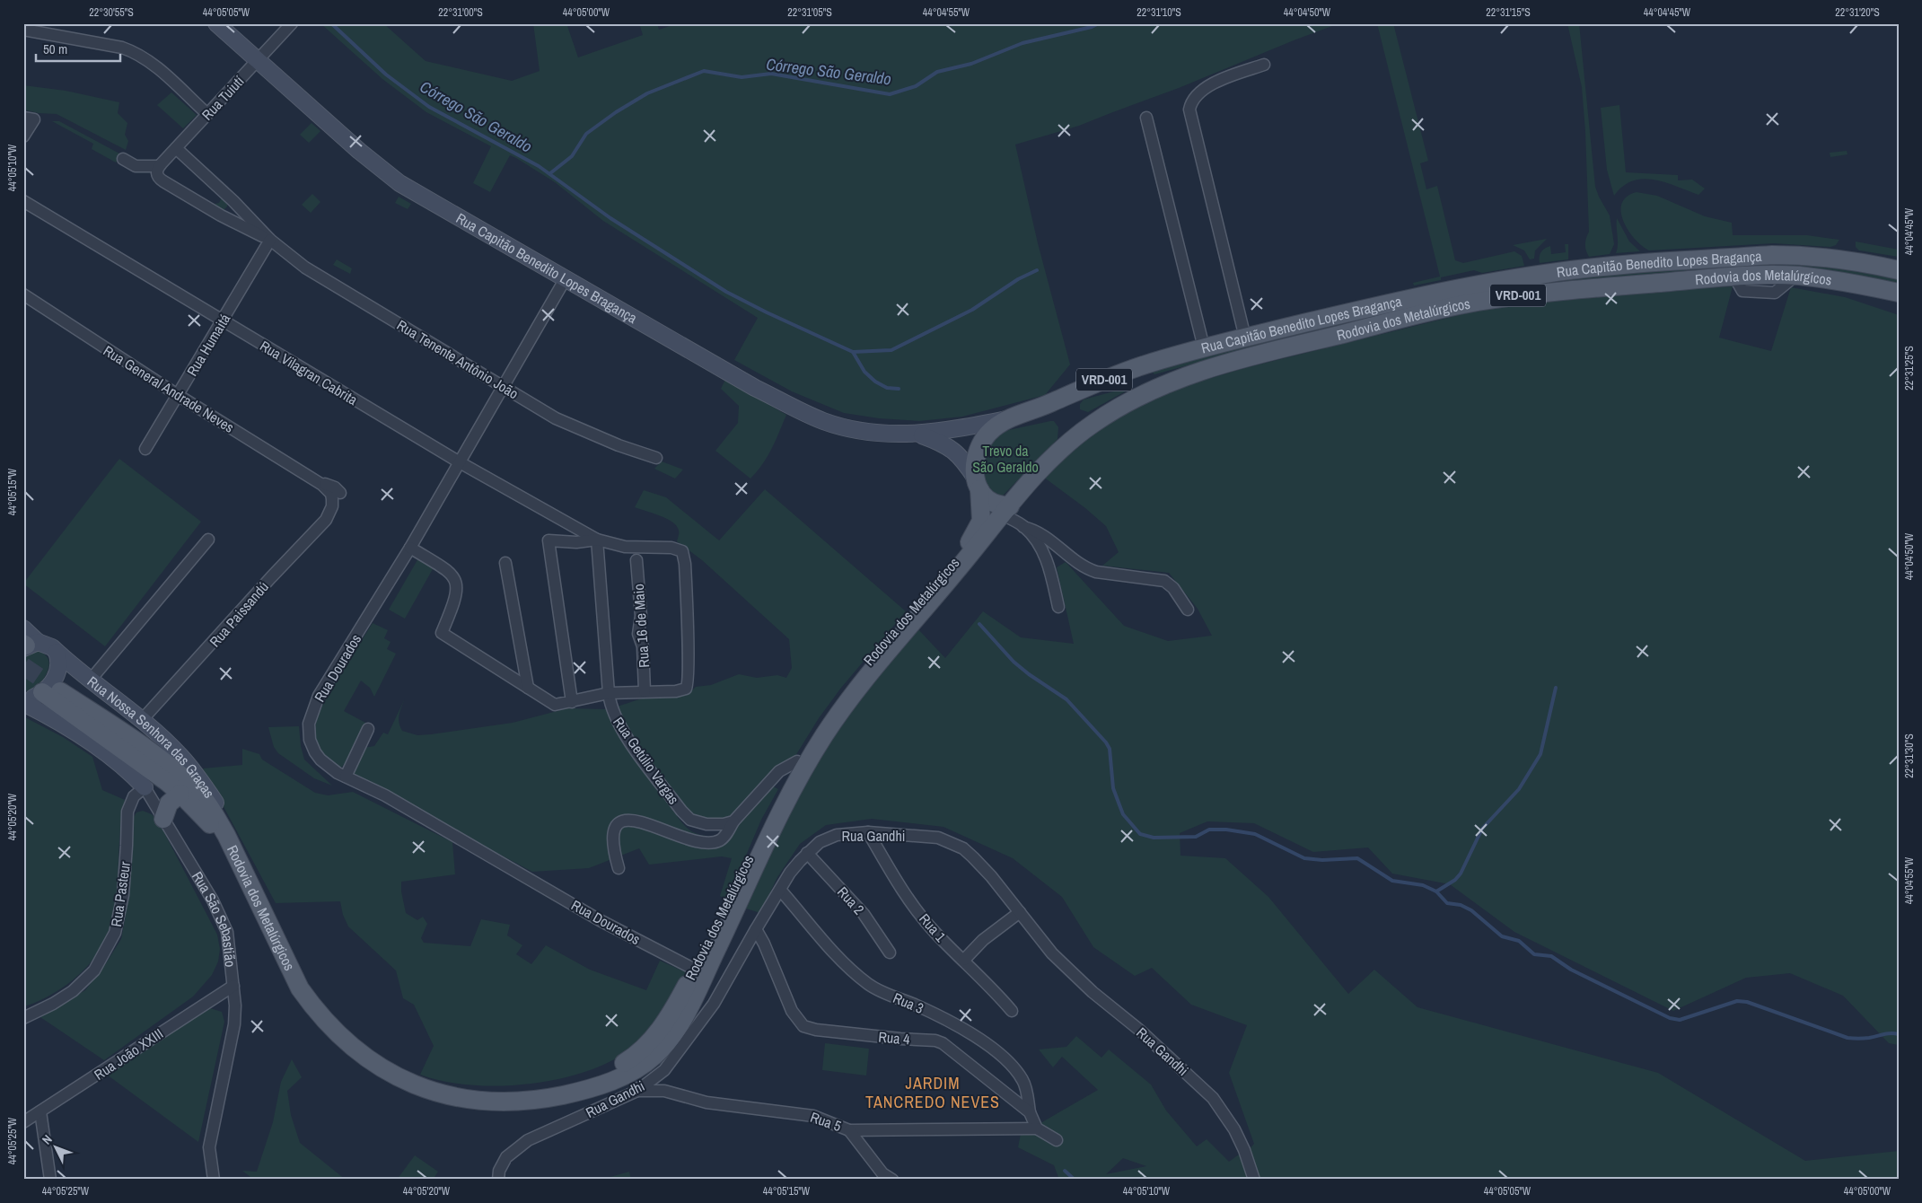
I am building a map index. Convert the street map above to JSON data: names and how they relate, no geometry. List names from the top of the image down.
{
  "streets": {
    "main road": [
      "Rua Capitão Benedito Lopes Bragança",
      "Rodovia dos Metalúrgicos",
      "VRD-001",
      "Rua Nossa Senhora das Graças",
      "Rua São Sebastião"
    ],
    "street": [
      "Rua Tuiutí",
      "Rua Humaitá",
      "Rua Tenente Antônio João",
      "Rua Vilagran Cabrita",
      "Rua General Andrade Neves",
      "Rua Paissandú",
      "Rua 16 de Maio",
      "Rua Dourados",
      "Rua Getúlio Vargas",
      "Rua Gandhi",
      "Rua Pasteur",
      "Rua 2",
      "Rua 1",
      "Rua 3",
      "Rua 4",
      "Rua João XXIII",
      "Rua 5"
    ]
  },
  "crossings": [
    ["Rua Tuiutí", "Rua Capitão Benedito Lopes Bragança"],
    ["Rua Tuiutí", "Rua Tenente Antônio João"],
    ["Rua Capitão Benedito Lopes Bragança", "Rodovia dos Metalúrgicos"],
    ["Rua Capitão Benedito Lopes Bragança", "Rua Dourados"],
    ["Rodovia dos Metalúrgicos", "Rua Dourados"],
    ["Rodovia dos Metalúrgicos", "Rua Nossa Senhora das Graças"],
    ["Rua Humaitá", "Rua Tenente Antônio João"],
    ["Rua Humaitá", "Rua Vilagran Cabrita"],
    ["Rua Humaitá", "Rua General Andrade Neves"],
    ["Rua Tenente Antônio João", "Rua Dourados"],
    ["Rua Vilagran Cabrita", "Rua Dourados"],
    ["Rua Vilagran Cabrita", "Rua Getúlio Vargas"],
    ["Rua General Andrade Neves", "Rua Paissandú"],
    ["Rua Paissandú", "Rua Nossa Senhora das Graças"],
    ["Rua Gandhi", "Rua 2"],
    ["Rua Gandhi", "Rua 1"],
    ["Rua Gandhi", "Rua 3"],
    ["Rua Gandhi", "Rua 4"],
    ["Rua Gandhi", "Rua 5"],
    ["Rua Pasteur", "Rua São Sebastião"],
    ["Rua São Sebastião", "Rua João XXIII"],
    ["Rua 3", "Rua 4"],
    ["Rua 4", "Rua 5"]
  ],
  "districts": ["JARDIM TANCREDO NEVES"],
  "water": ["Córrego São Geraldo"],
  "parks": ["Trevo da São Geraldo"],
  "scale_bar": "50 m",
  "north": "top left",
  "coordinates": [
    "22°30'55\"S",
    "44°05'05\"W",
    "22°31'00\"S",
    "44°05'00\"W",
    "22°31'05\"S",
    "44°04'55\"W",
    "22°31'10\"S",
    "44°04'50\"W",
    "22°31'15\"S",
    "44°04'45\"W",
    "22°31'20\"S",
    "44°05'10\"W",
    "22°31'25\"S",
    "44°05'15\"W",
    "22°31'30\"S",
    "44°05'20\"W",
    "44°05'25\"W"
  ]
}
